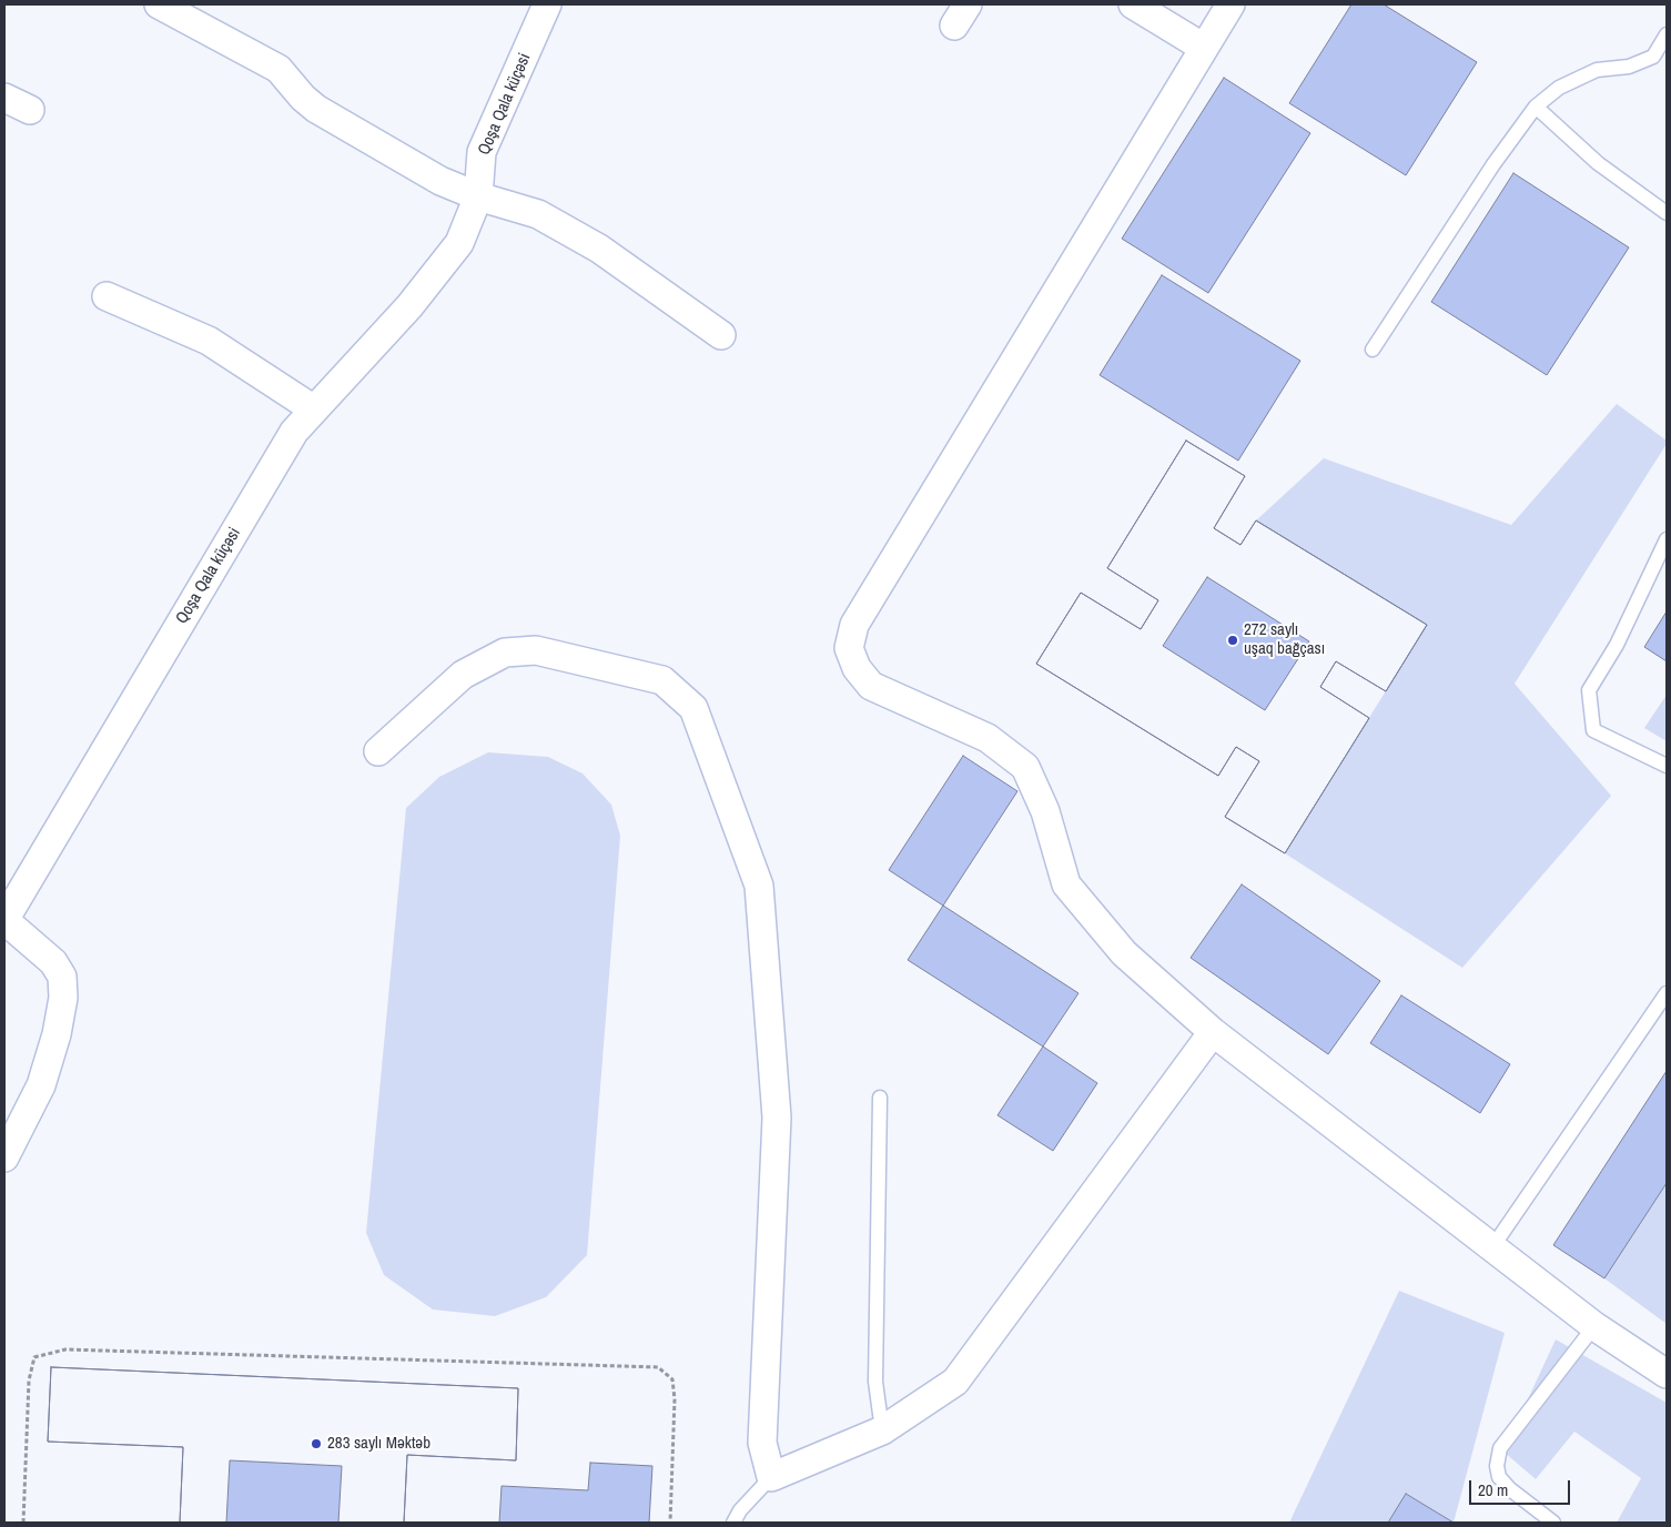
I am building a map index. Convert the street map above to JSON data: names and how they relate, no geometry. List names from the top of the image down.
{
  "streets": {
    "street": ["Qoşa Qala küçəsi"]
  },
  "places": ["272 saylı uşaq bağçası", "283 saylı Məktəb"],
  "scale_bar": "20 m"
}
